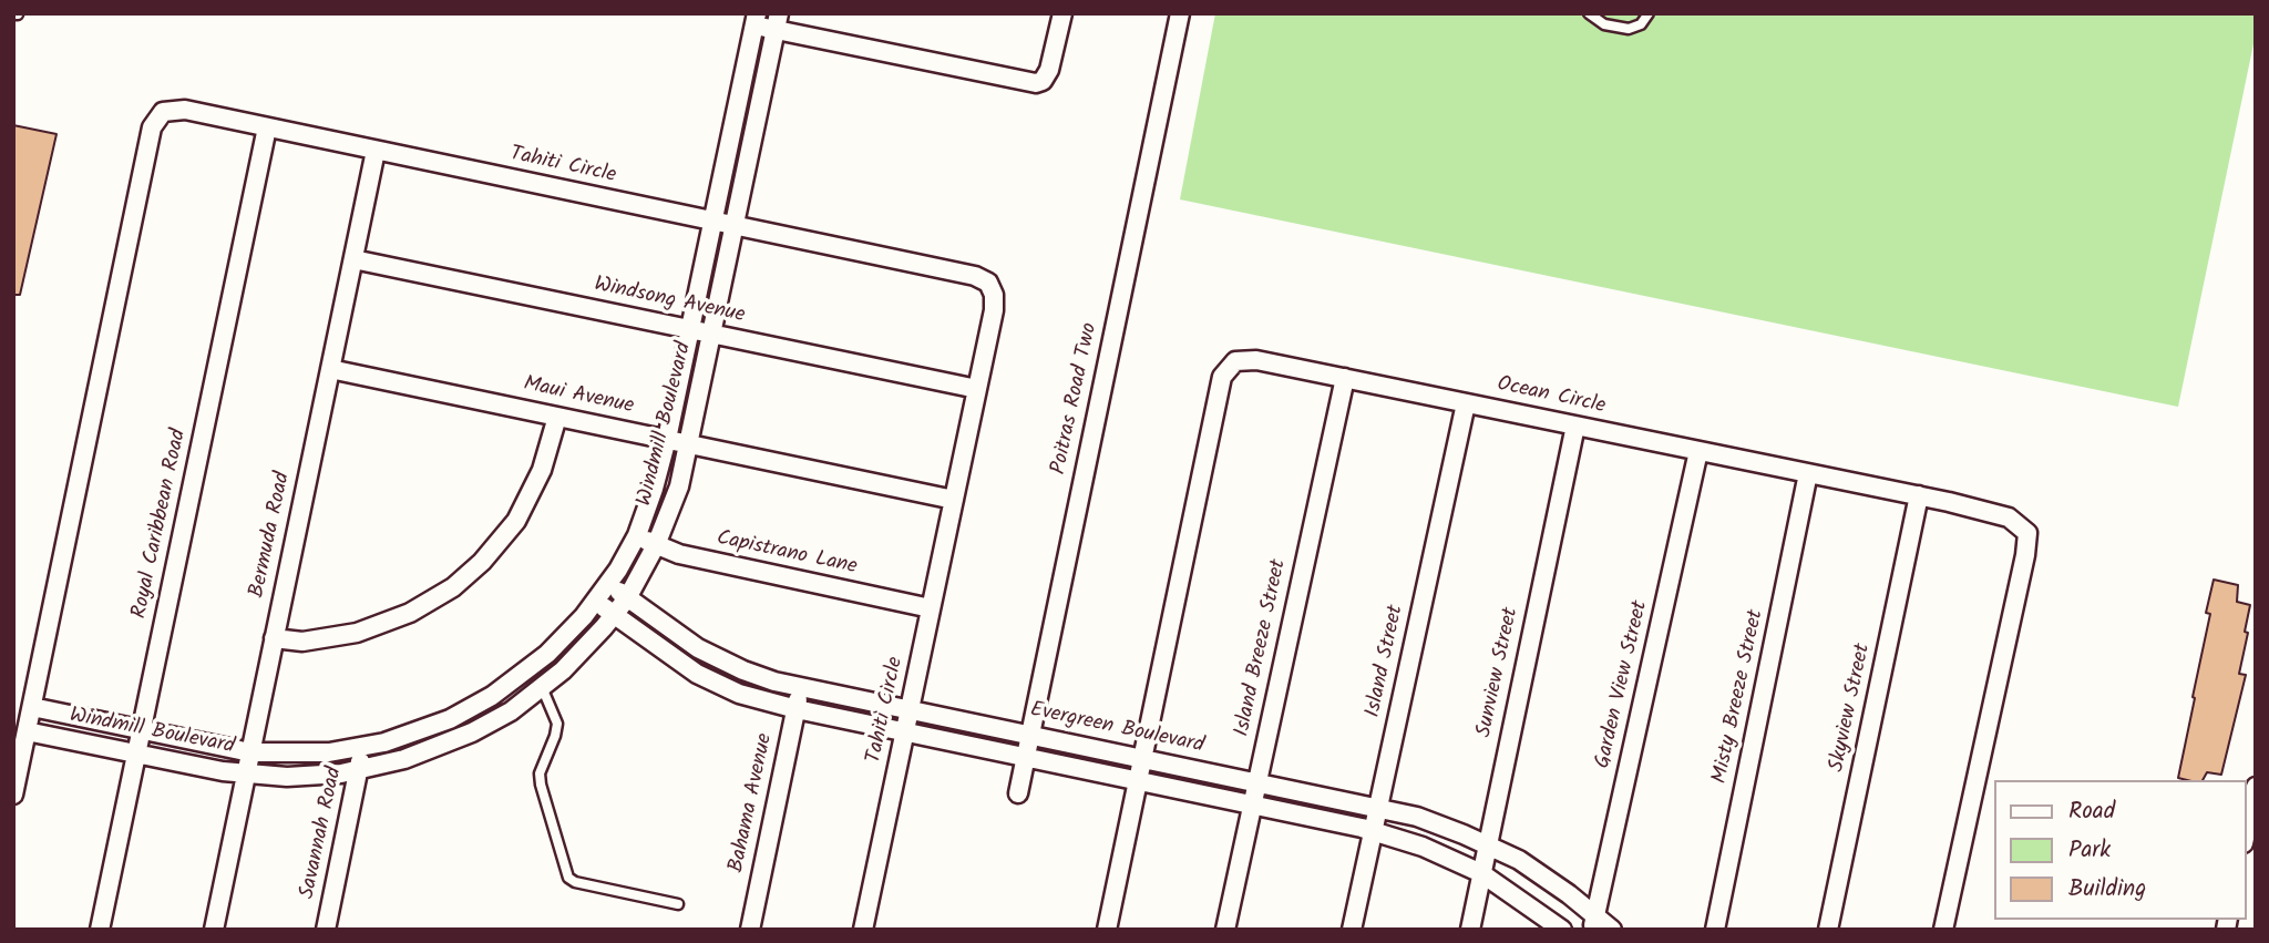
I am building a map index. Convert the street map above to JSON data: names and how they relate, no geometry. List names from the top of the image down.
{
  "streets": {
    "street": [
      "Tahiti Circle",
      "Windsong Avenue",
      "Maui Avenue",
      "Ocean Circle",
      "Poitras Road Two",
      "Windmill Boulevard",
      "Royal Caribbean Road",
      "Bermuda Road",
      "Capistrano Lane",
      "Island Breeze Street",
      "Island Street",
      "Sunview Street",
      "Garden View Street",
      "Misty Breeze Street",
      "Skyview Street",
      "Evergreen Boulevard",
      "Bahama Avenue",
      "Savannah Road"
    ]
  },
  "crossings": [
    ["Tahiti Circle", "Windsong Avenue"],
    ["Tahiti Circle", "Maui Avenue"],
    ["Tahiti Circle", "Windmill Boulevard"],
    ["Tahiti Circle", "Royal Caribbean Road"],
    ["Tahiti Circle", "Bermuda Road"],
    ["Tahiti Circle", "Capistrano Lane"],
    ["Tahiti Circle", "Evergreen Boulevard"],
    ["Windsong Avenue", "Windmill Boulevard"],
    ["Windsong Avenue", "Bermuda Road"],
    ["Maui Avenue", "Windmill Boulevard"],
    ["Maui Avenue", "Bermuda Road"],
    ["Ocean Circle", "Island Breeze Street"],
    ["Ocean Circle", "Island Street"],
    ["Ocean Circle", "Sunview Street"],
    ["Ocean Circle", "Garden View Street"],
    ["Ocean Circle", "Misty Breeze Street"],
    ["Ocean Circle", "Skyview Street"],
    ["Ocean Circle", "Evergreen Boulevard"],
    ["Poitras Road Two", "Evergreen Boulevard"],
    ["Windmill Boulevard", "Royal Caribbean Road"],
    ["Windmill Boulevard", "Bermuda Road"],
    ["Windmill Boulevard", "Capistrano Lane"],
    ["Windmill Boulevard", "Evergreen Boulevard"],
    ["Windmill Boulevard", "Savannah Road"],
    ["Island Breeze Street", "Evergreen Boulevard"],
    ["Island Street", "Evergreen Boulevard"],
    ["Sunview Street", "Evergreen Boulevard"],
    ["Garden View Street", "Evergreen Boulevard"],
    ["Evergreen Boulevard", "Bahama Avenue"]
  ],
  "legend": ["Road", "Park", "Building"]
}
